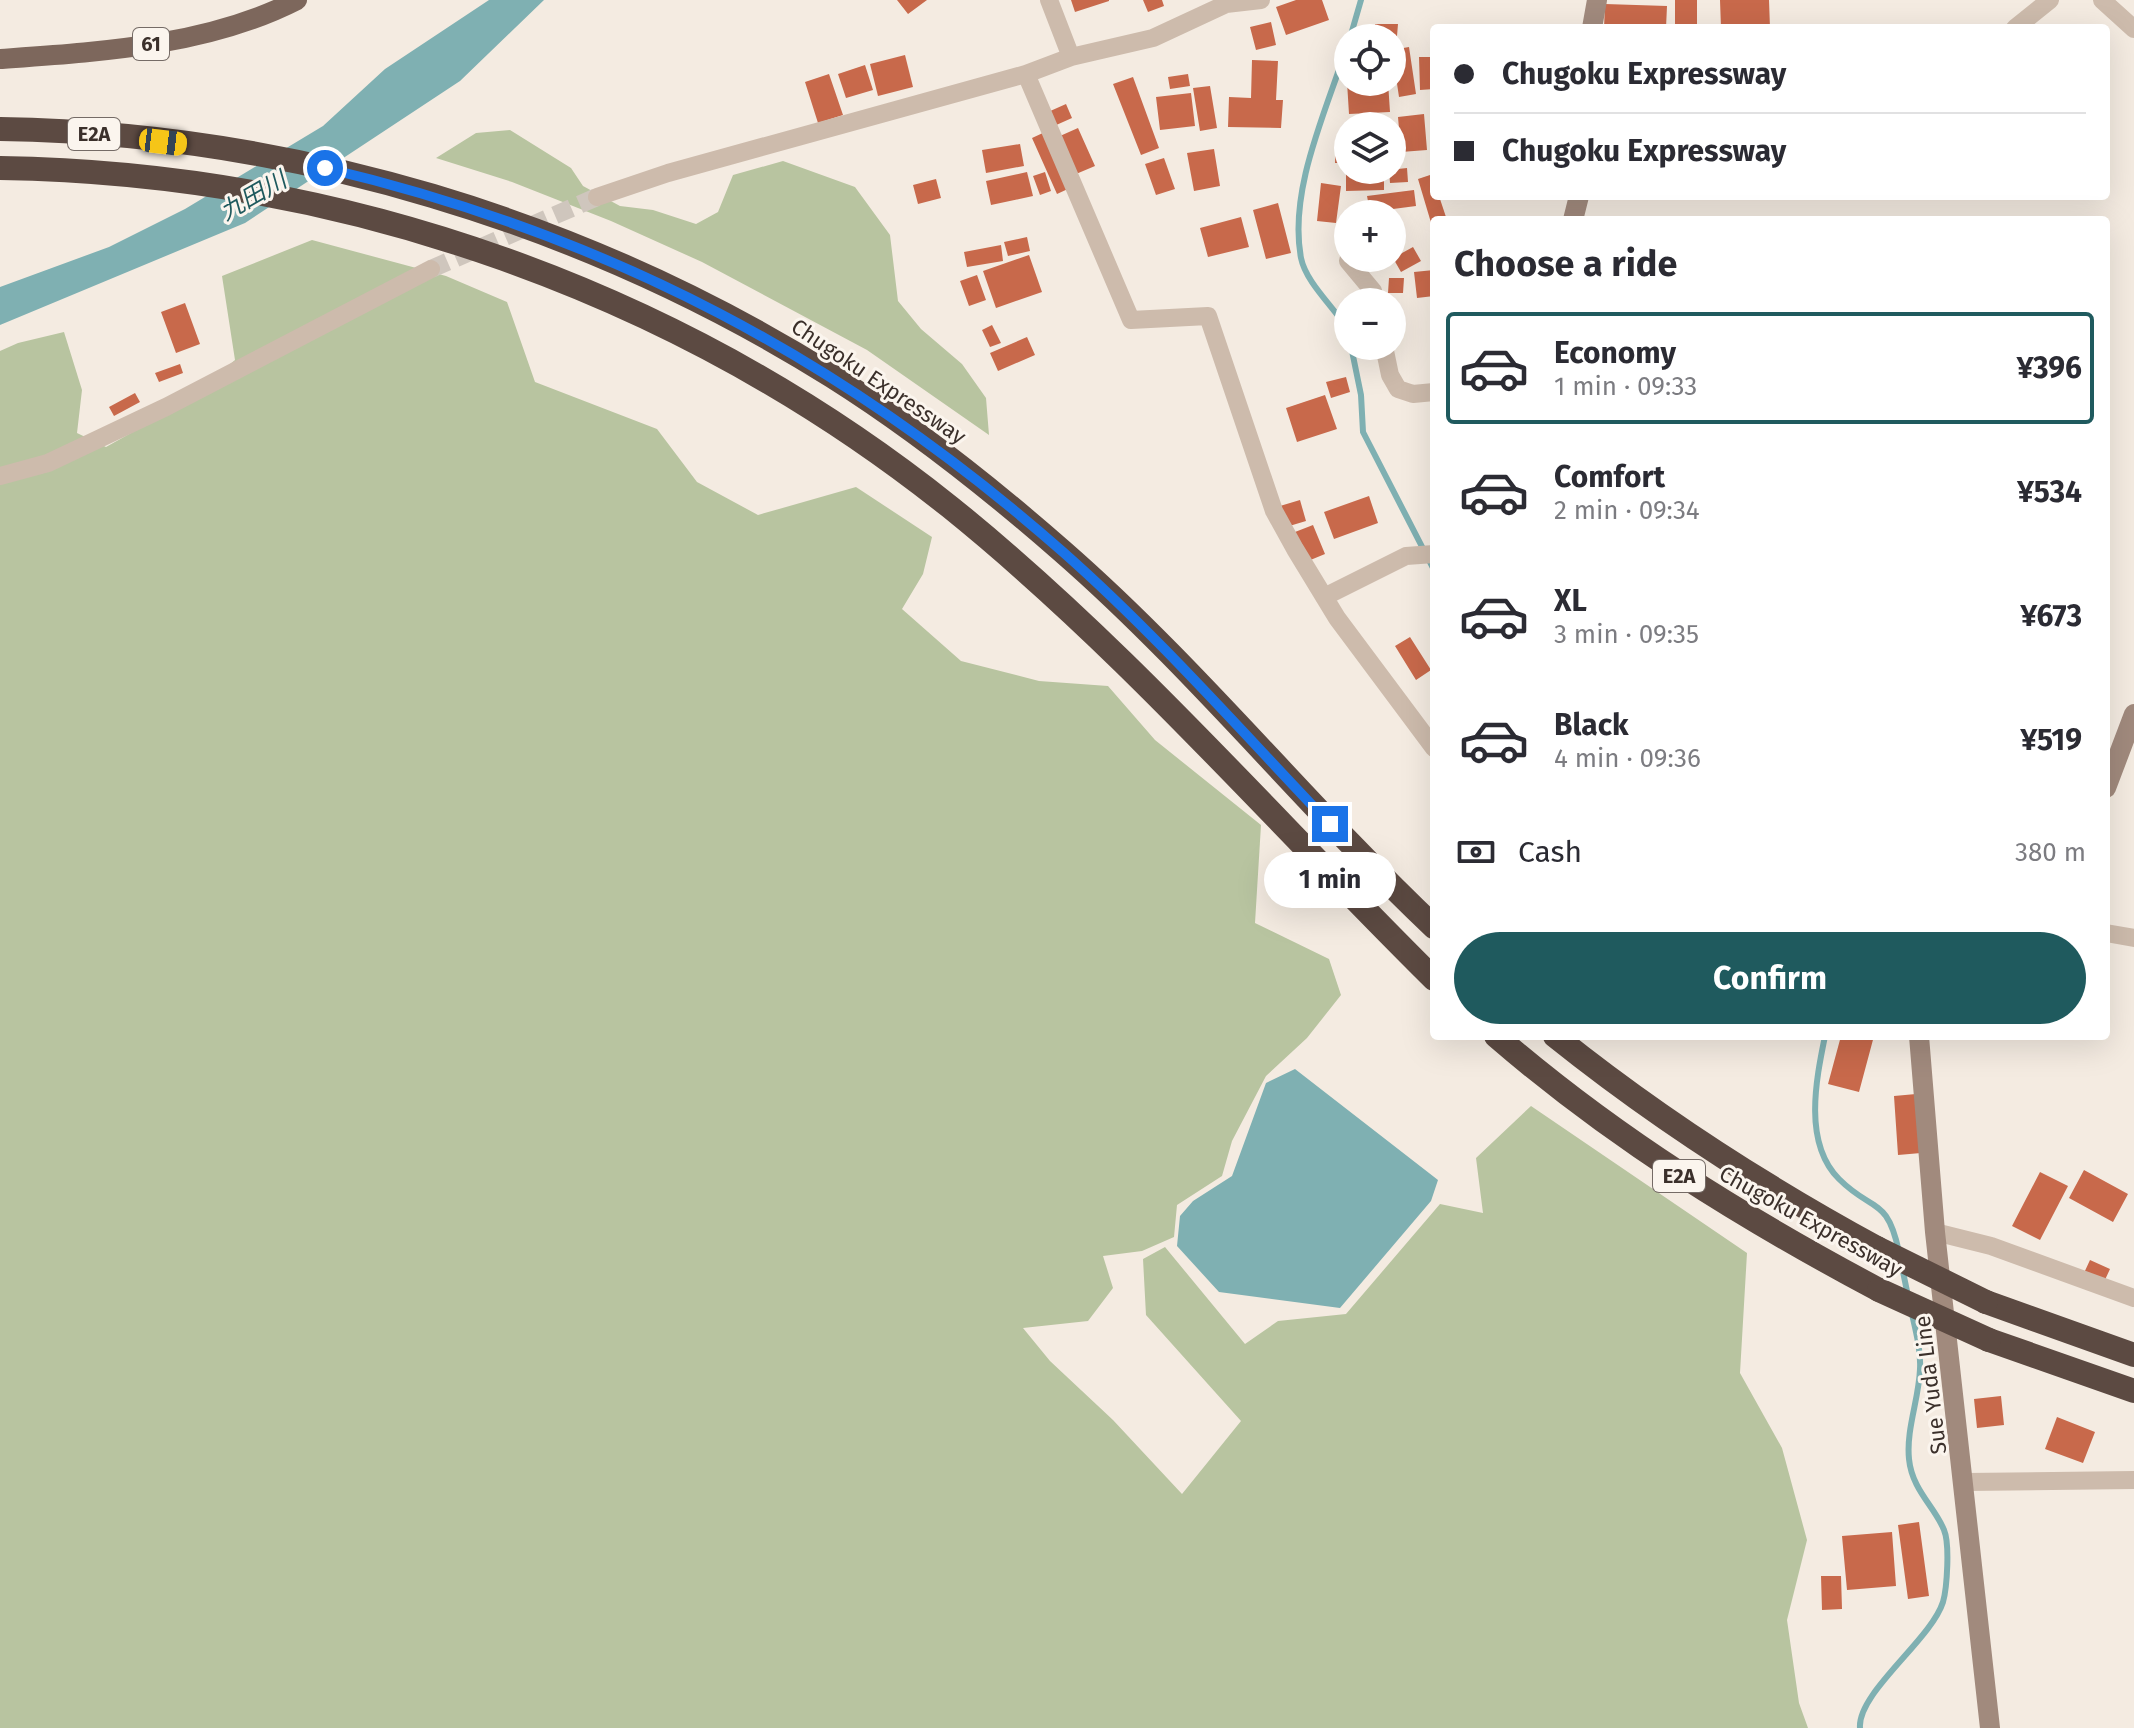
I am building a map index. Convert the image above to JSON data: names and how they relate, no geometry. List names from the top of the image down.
{
  "streets": {
    "highway": ["E2A", "Chugoku Expressway"],
    "main road": ["61", "Sue Yuda Line"]
  },
  "water": ["九田川"],
  "page": {
    "map_buttons": ["+", "−"],
    "banner": ["Chugoku Expressway", "Chugoku Expressway"],
    "heading": "Choose a ride",
    "list": [
      {
        "name": "Economy",
        "note": "1 min · 09:33",
        "value": "¥396"
      },
      {
        "name": "Comfort",
        "note": "2 min · 09:34",
        "value": "¥534"
      },
      {
        "name": "XL",
        "note": "3 min · 09:35",
        "value": "¥673"
      },
      {
        "name": "Black",
        "note": "4 min · 09:36",
        "value": "¥519"
      }
    ],
    "pay": ["Cash", "380 m"],
    "bubble": "1 min",
    "buttons": "Confirm"
  }
}
